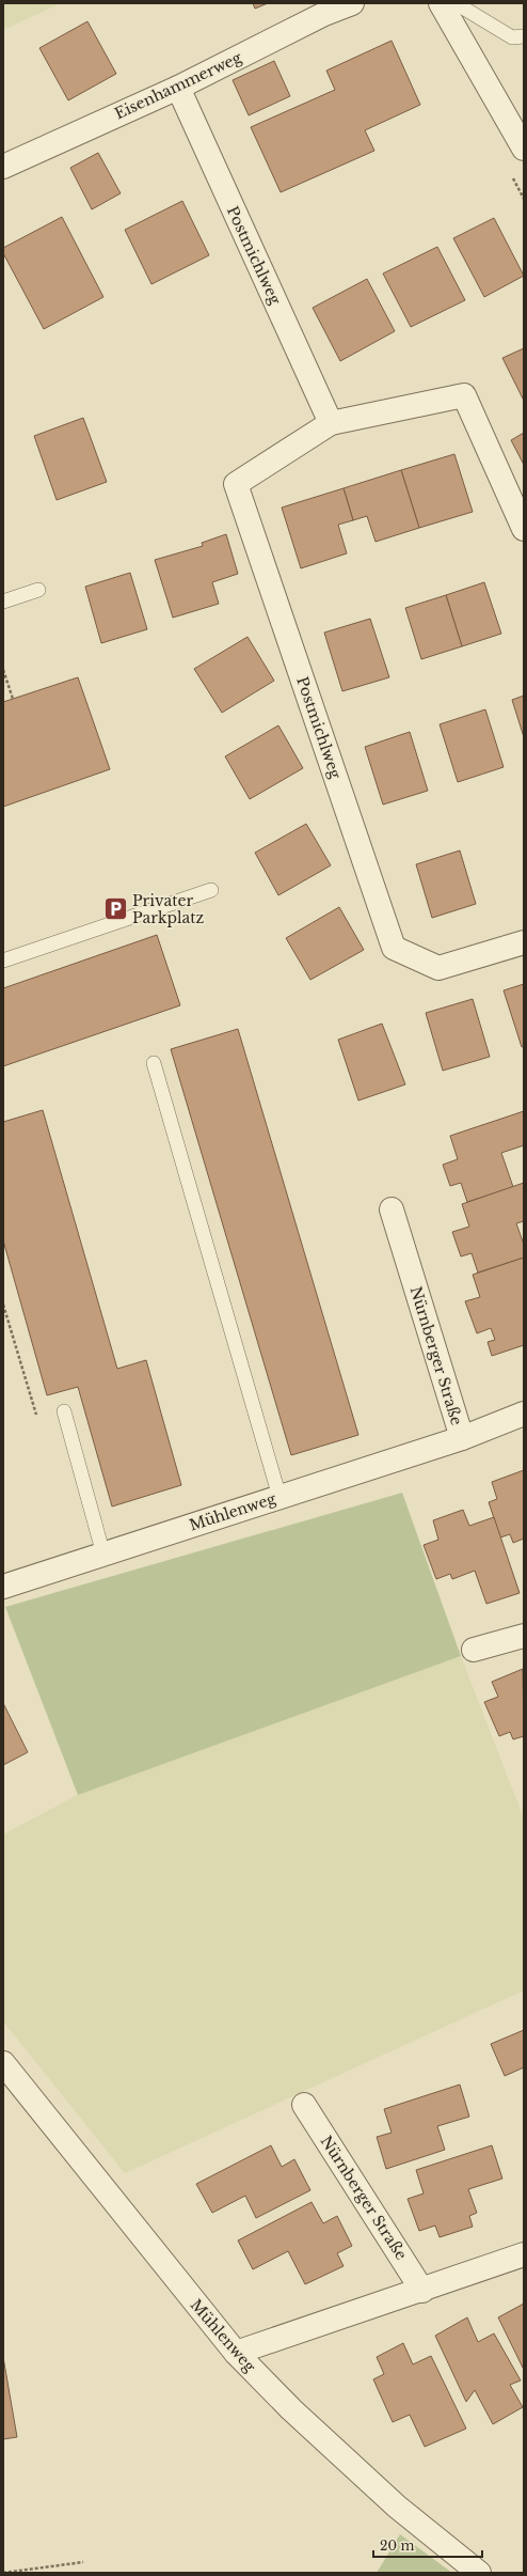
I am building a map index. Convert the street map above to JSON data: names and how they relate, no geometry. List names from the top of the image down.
{
  "streets": {
    "street": [
      "Eisenhammerweg",
      "Postmichlweg",
      "Nürnberger Straße",
      "Mühlenweg"
    ]
  },
  "crossings": [
    ["Eisenhammerweg", "Postmichlweg"],
    ["Nürnberger Straße", "Mühlenweg"]
  ],
  "places": {
    "parking": ["Privater Parkplatz"]
  },
  "scale_bar": "20 m"
}
